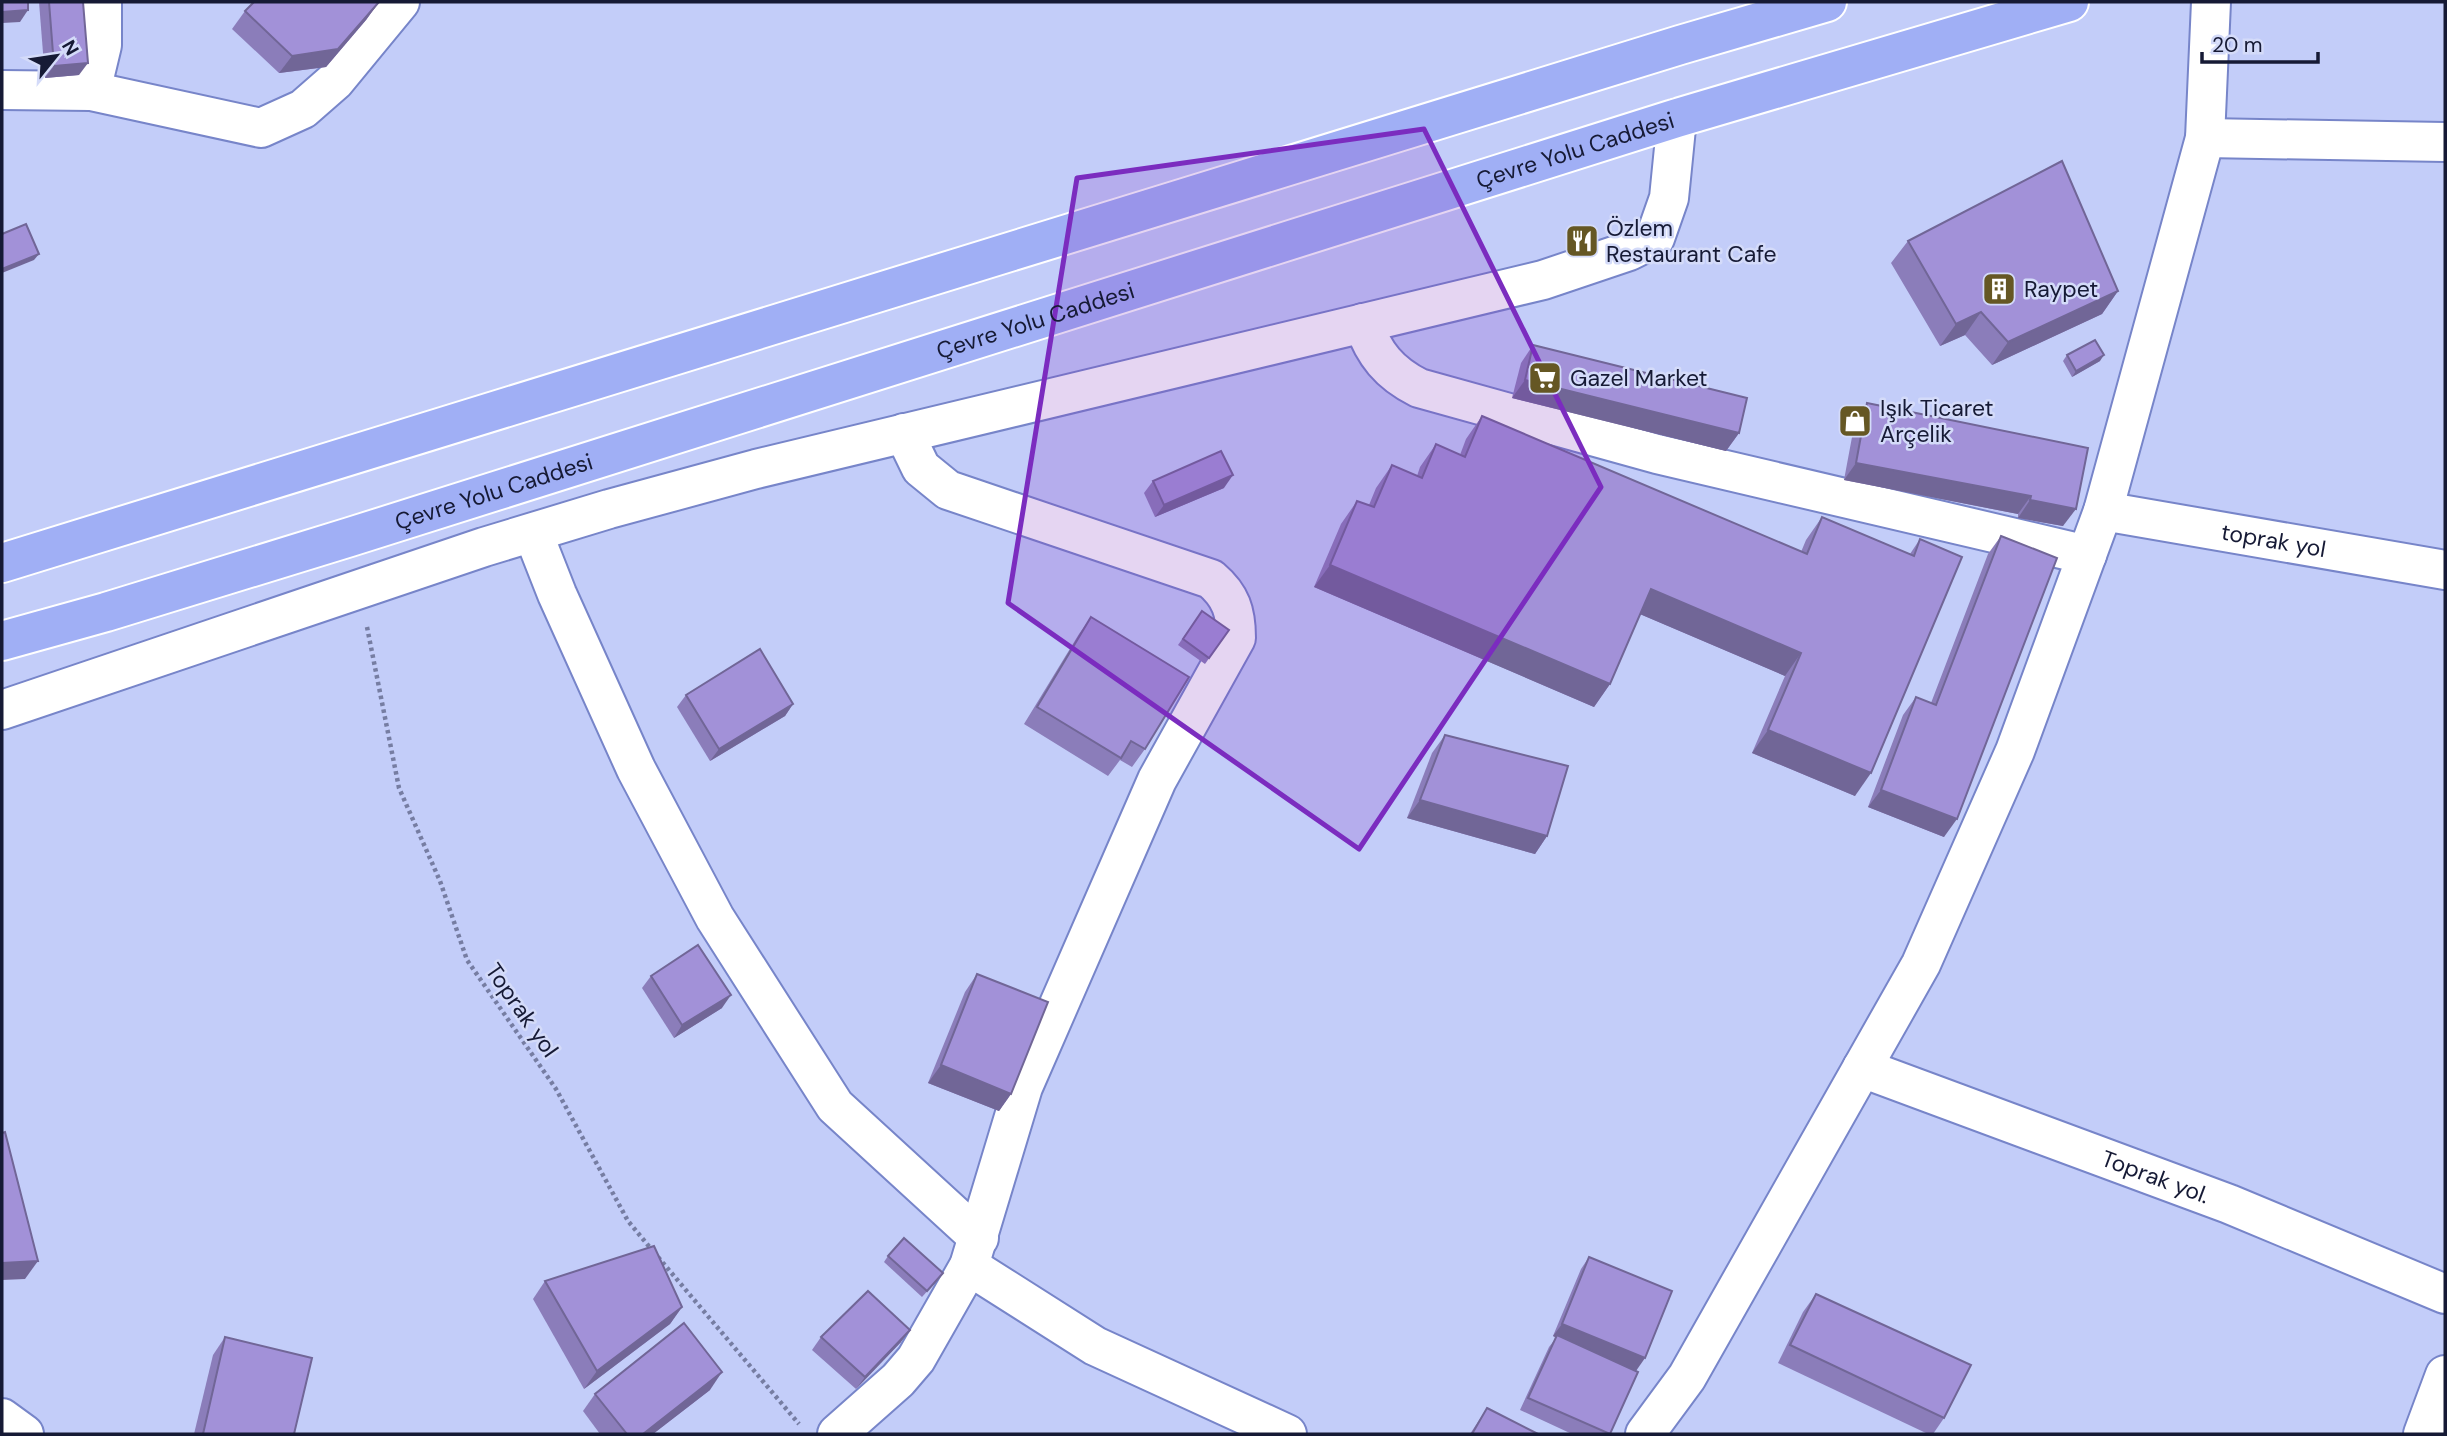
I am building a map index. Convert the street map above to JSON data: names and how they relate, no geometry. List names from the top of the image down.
{
  "streets": {
    "highway": ["Çevre Yolu Caddesi"],
    "street": ["toprak yol", "Toprak yol."],
    "path": ["Toprak yol"]
  },
  "places": {
    "restaurant": ["Özlem Restaurant Cafe"],
    "building": ["Raypet"],
    "supermarket": ["Gazel Market"],
    "shop": ["Işık Ticaret Arçelik"]
  },
  "scale_bar": "20 m",
  "north": "top right"
}
